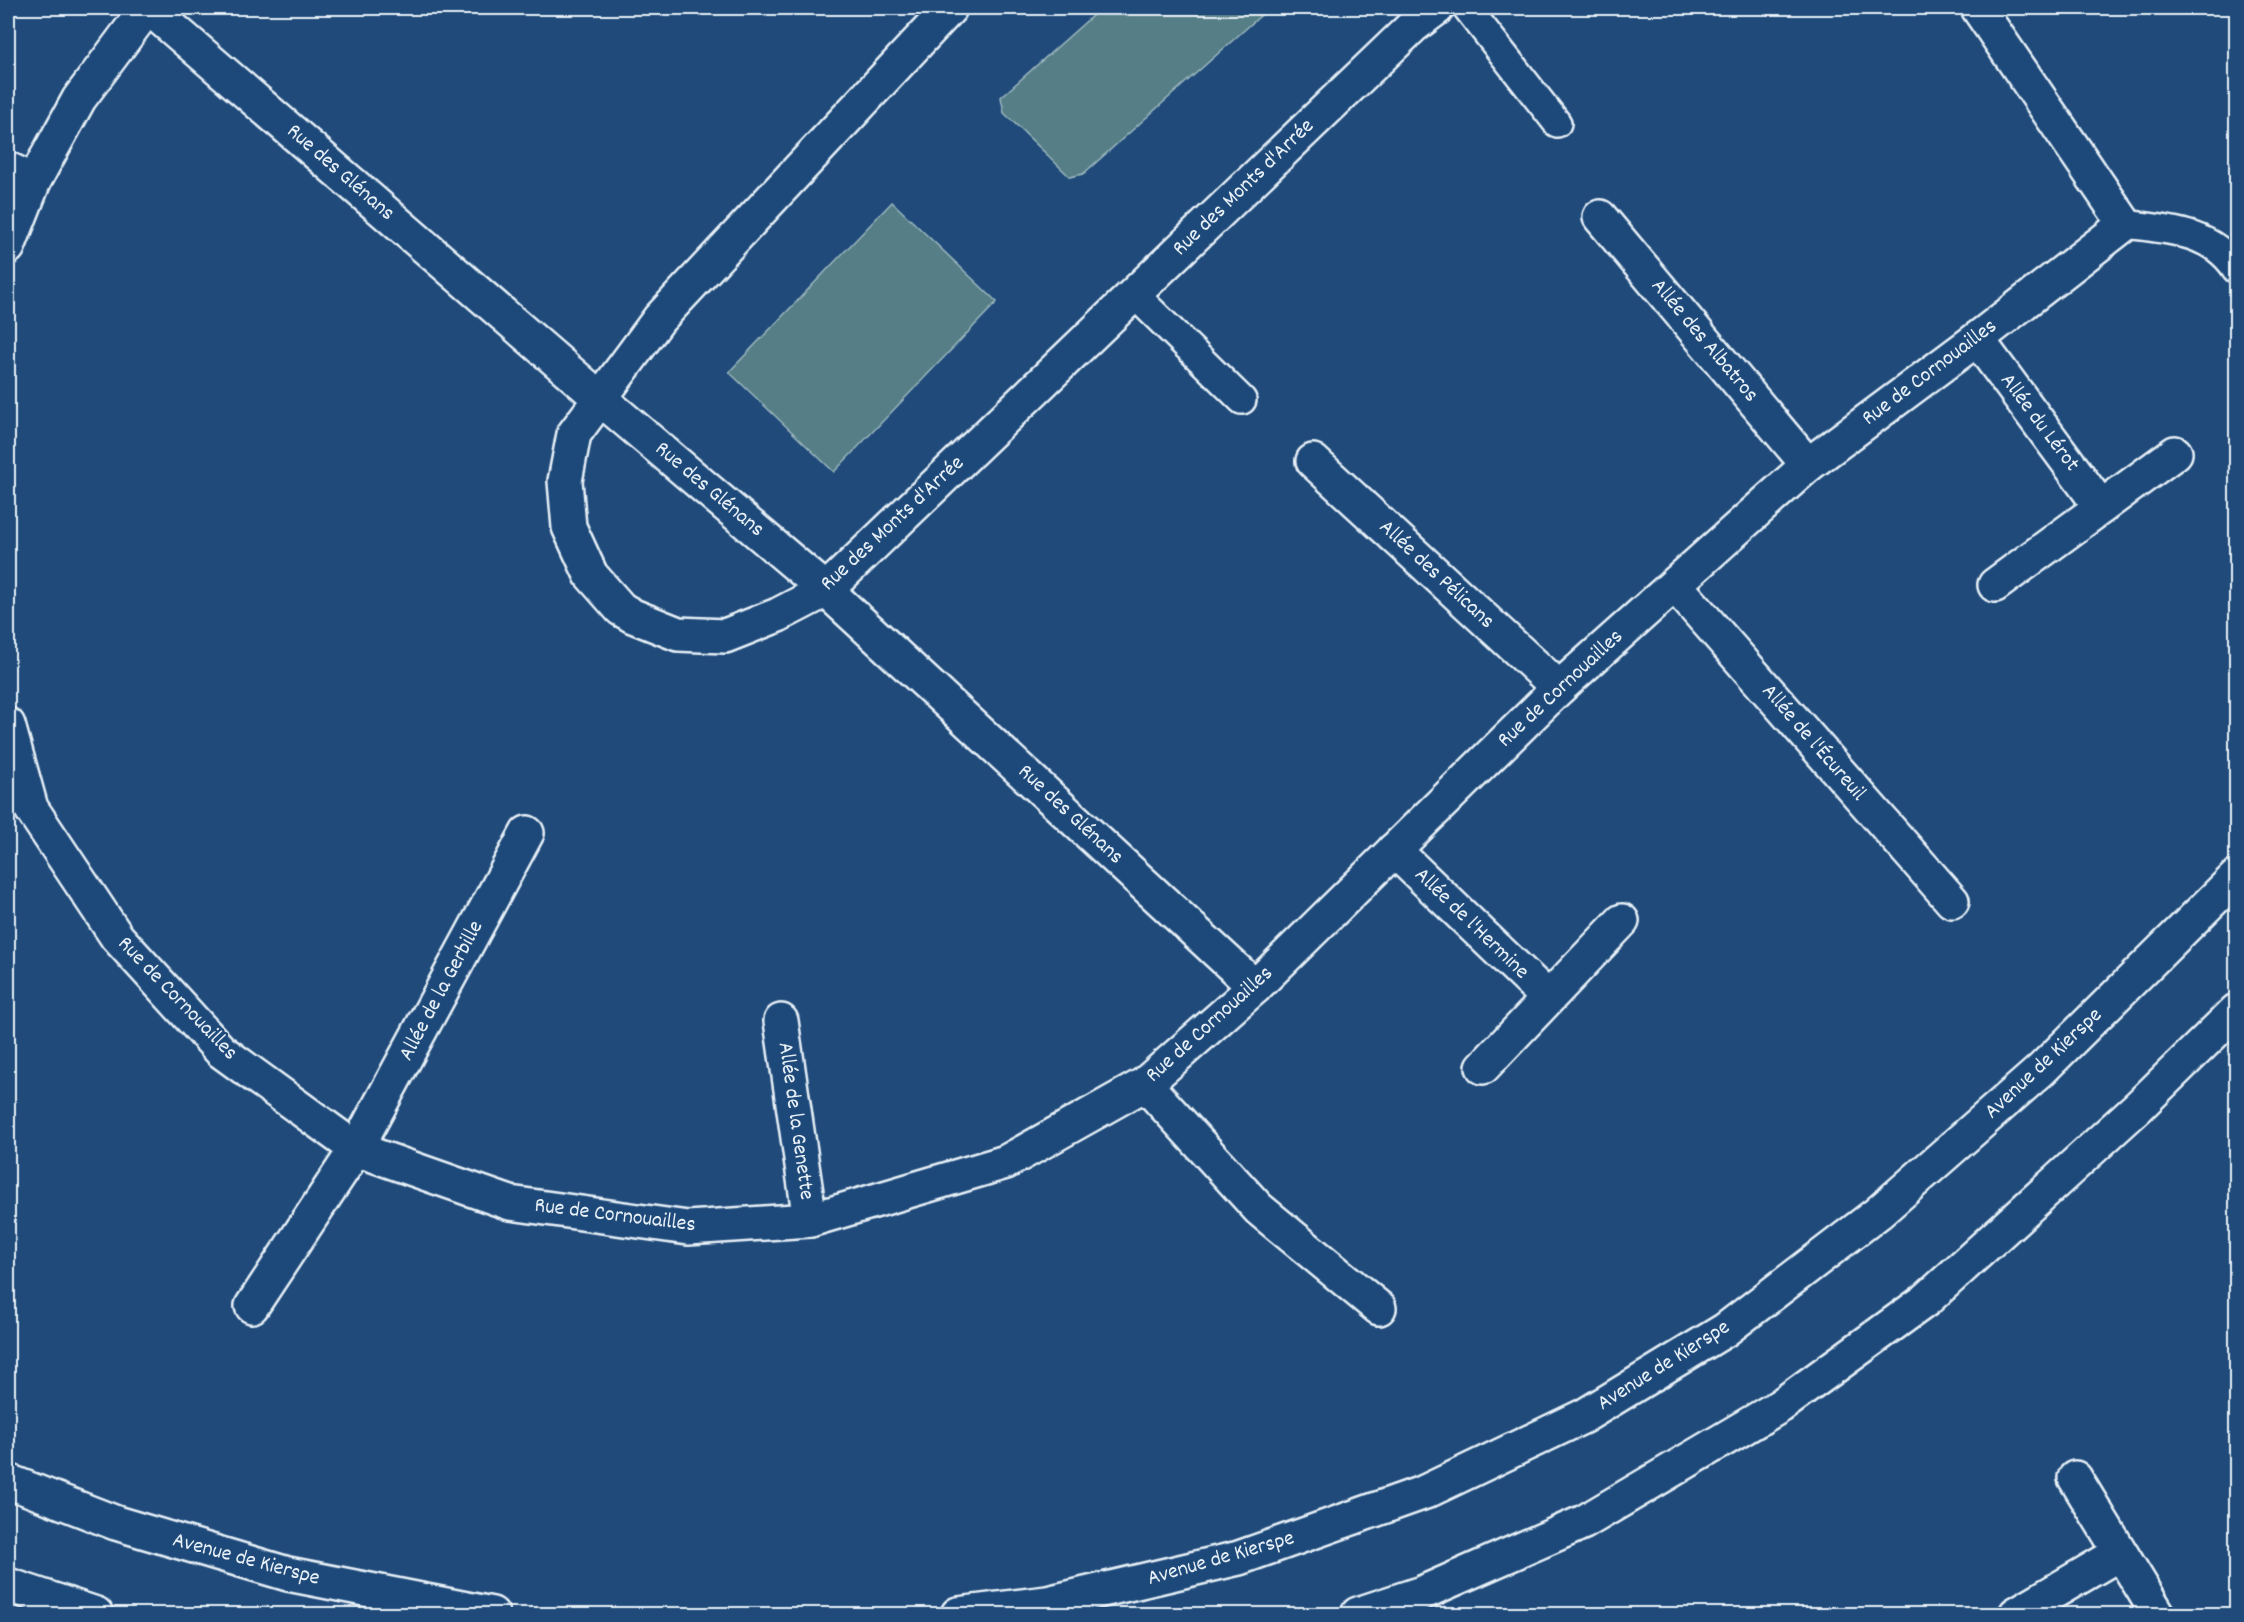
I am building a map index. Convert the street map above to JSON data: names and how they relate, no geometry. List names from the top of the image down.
{
  "streets": {
    "street": [
      "Rue des Glénans",
      "Rue des Monts d'Arrée",
      "Allée des Albatros",
      "Rue de Cornouailles",
      "Allée du Lérot",
      "Allée des Pélicans",
      "Allée de l'Écureuil",
      "Allée de l'Hermine",
      "Allée de la Gerbille",
      "Avenue de Kierspe",
      "Allée de la Genette"
    ]
  },
  "crossings": [
    ["Rue des Glénans", "Rue des Monts d'Arrée"],
    ["Rue des Glénans", "Rue de Cornouailles"],
    ["Allée des Albatros", "Rue de Cornouailles"],
    ["Rue de Cornouailles", "Allée du Lérot"],
    ["Rue de Cornouailles", "Allée des Pélicans"],
    ["Rue de Cornouailles", "Allée de l'Écureuil"],
    ["Rue de Cornouailles", "Allée de l'Hermine"],
    ["Rue de Cornouailles", "Allée de la Gerbille"],
    ["Rue de Cornouailles", "Allée de la Genette"]
  ]
}
